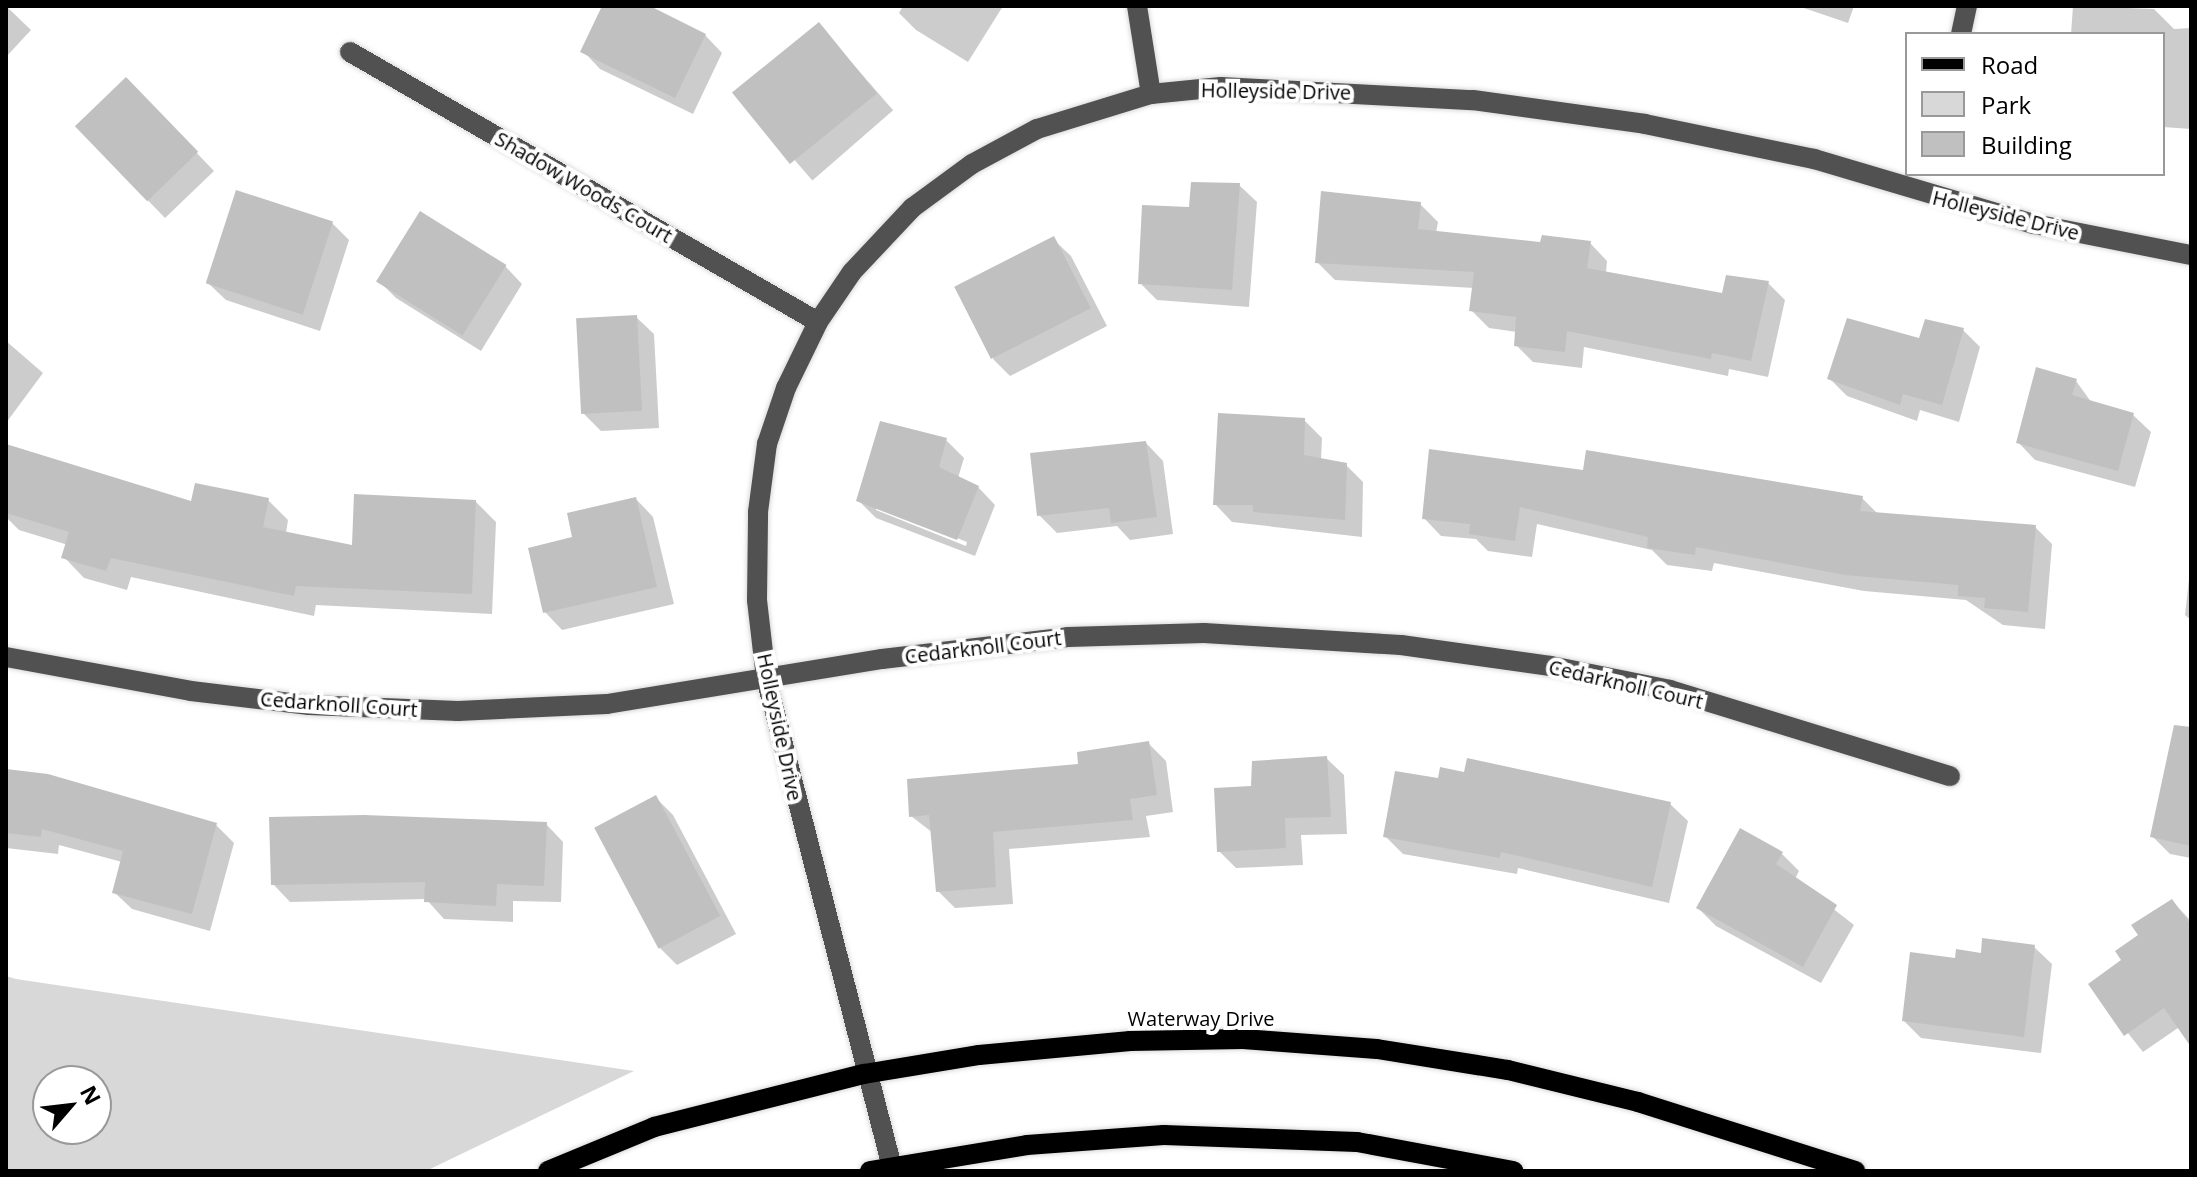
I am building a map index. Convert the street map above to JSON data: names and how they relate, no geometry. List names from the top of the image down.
{
  "streets": {
    "main road": ["Waterway Drive"],
    "street": ["Holleyside Drive", "Shadow Woods Court", "Cedarknoll Court"]
  },
  "crossings": [
    ["Holleyside Drive", "Shadow Woods Court"],
    ["Holleyside Drive", "Cedarknoll Court"],
    ["Holleyside Drive", "Waterway Drive"]
  ],
  "legend": ["Road", "Park", "Building"],
  "north": "top right"
}
